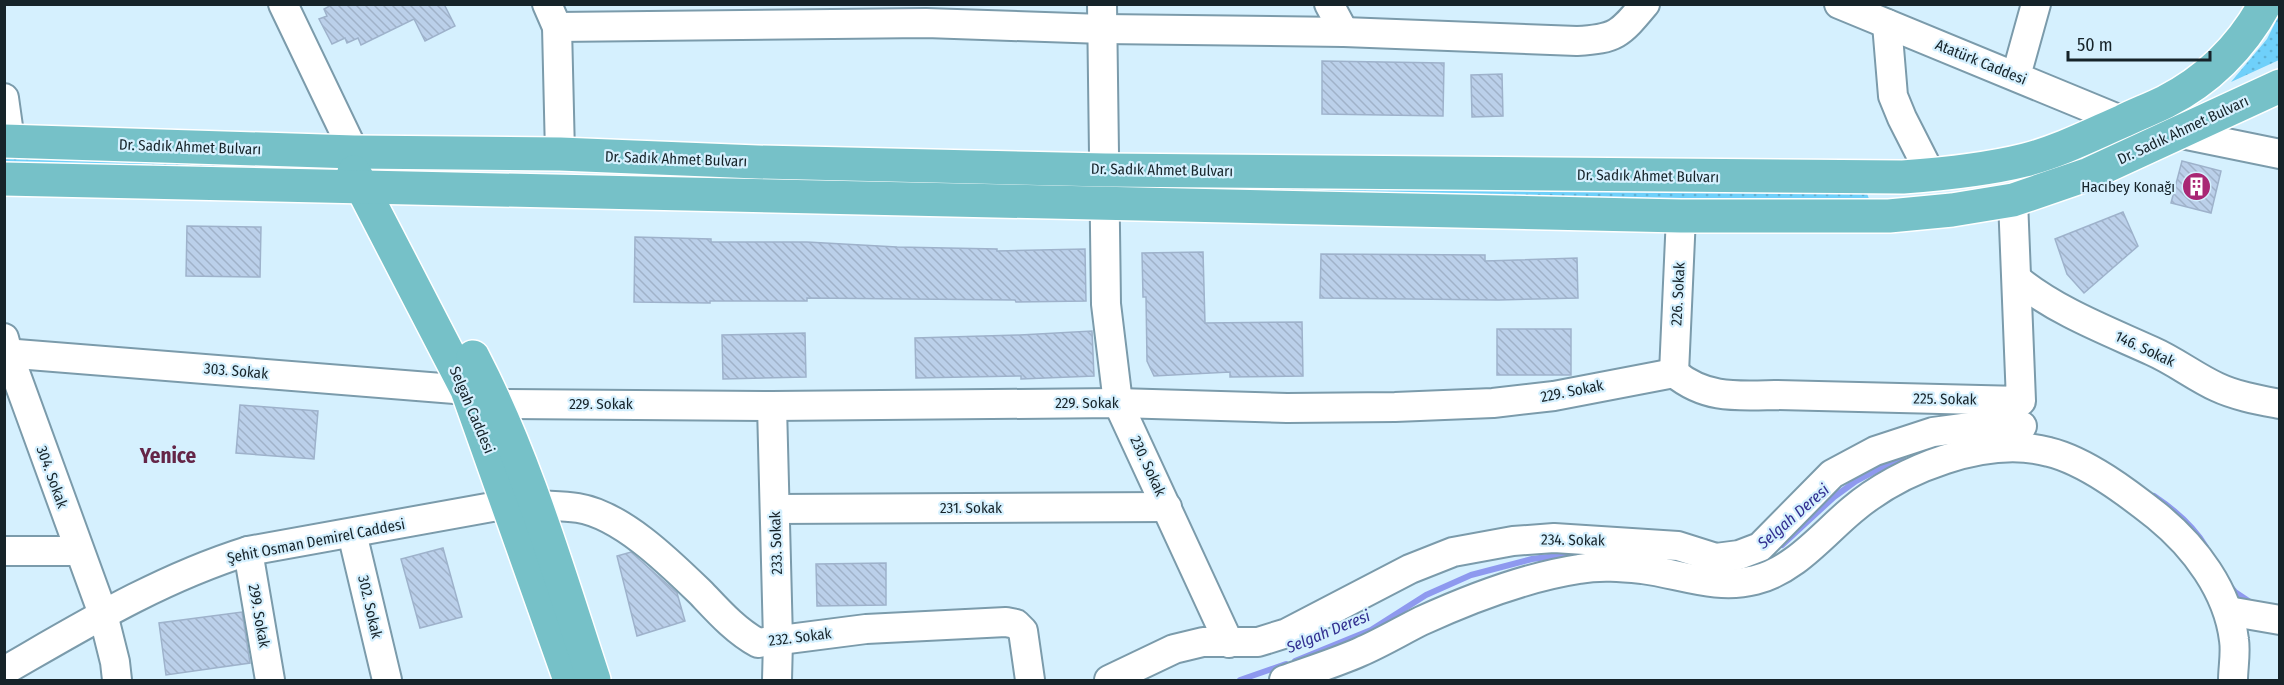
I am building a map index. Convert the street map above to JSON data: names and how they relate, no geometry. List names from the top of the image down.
{
  "streets": {
    "main road": ["Dr. Sadık Ahmet Bulvarı", "Selgah Caddesi"],
    "street": [
      "Atatürk Caddesi",
      "226. Sokak",
      "146. Sokak",
      "303. Sokak",
      "229. Sokak",
      "225. Sokak",
      "230. Sokak",
      "304. Sokak",
      "231. Sokak",
      "234. Sokak",
      "Şehit Osman Demirel Caddesi",
      "233. Sokak",
      "302. Sokak",
      "299. Sokak",
      "232. Sokak"
    ]
  },
  "crossings": [
    ["Atatürk Caddesi", "Dr. Sadık Ahmet Bulvarı"],
    ["Dr. Sadık Ahmet Bulvarı", "226. Sokak"],
    ["Dr. Sadık Ahmet Bulvarı", "Selgah Caddesi"],
    ["Dr. Sadık Ahmet Bulvarı", "230. Sokak"],
    ["226. Sokak", "229. Sokak"],
    ["226. Sokak", "225. Sokak"],
    ["303. Sokak", "Selgah Caddesi"],
    ["303. Sokak", "304. Sokak"],
    ["229. Sokak", "225. Sokak"],
    ["229. Sokak", "Selgah Caddesi"],
    ["229. Sokak", "230. Sokak"],
    ["229. Sokak", "233. Sokak"],
    ["225. Sokak", "234. Sokak"],
    ["Selgah Caddesi", "Şehit Osman Demirel Caddesi"],
    ["Selgah Caddesi", "232. Sokak"],
    ["230. Sokak", "231. Sokak"],
    ["230. Sokak", "234. Sokak"],
    ["304. Sokak", "Şehit Osman Demirel Caddesi"],
    ["231. Sokak", "233. Sokak"],
    ["Şehit Osman Demirel Caddesi", "302. Sokak"],
    ["Şehit Osman Demirel Caddesi", "299. Sokak"],
    ["Şehit Osman Demirel Caddesi", "232. Sokak"],
    ["233. Sokak", "232. Sokak"]
  ],
  "districts": ["Yenice"],
  "water": ["Selgah Deresi"],
  "places": {
    "building": ["Hacıbey Konağı"]
  },
  "scale_bar": "50 m"
}
